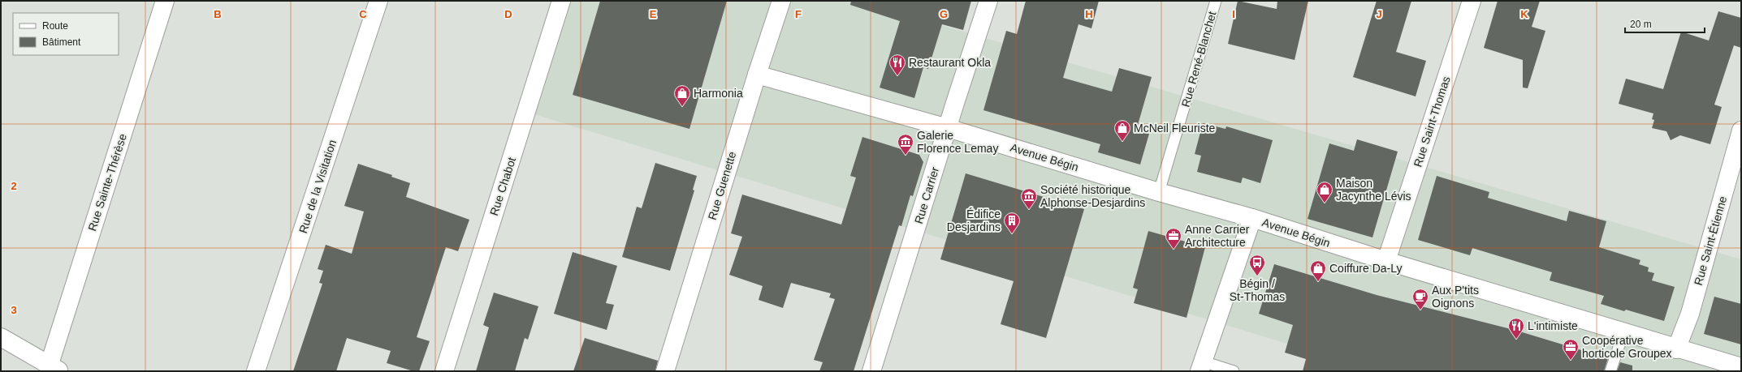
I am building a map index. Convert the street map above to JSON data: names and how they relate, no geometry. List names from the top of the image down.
{
  "streets": {
    "street": [
      "Rue Saint-Thomas",
      "Avenue Bégin",
      "Rue Sainte-Thérèse",
      "Rue Guenette",
      "Rue de la Visitation",
      "Rue Chabot",
      "Rue Carrier",
      "Rue Saint-Étienne"
    ],
    "lane": ["Rue René-Blanchet"]
  },
  "crossings": [
    ["Rue René-Blanchet", "Avenue Bégin"],
    ["Rue Saint-Thomas", "Avenue Bégin"],
    ["Avenue Bégin", "Rue Guenette"],
    ["Avenue Bégin", "Rue Carrier"],
    ["Avenue Bégin", "Rue Saint-Étienne"]
  ],
  "places": {
    "restaurant": ["Restaurant Okla", "L'intimiste"],
    "shop": [
      "Harmonia",
      "McNeil Fleuriste",
      "Maison Jacynthe Lévis",
      "Coiffure Da-Ly"
    ],
    "museum": ["Galerie Florence Lemay", "Société historique Alphonse-Desjardins"],
    "building": ["Édifice Desjardins"],
    "office": ["Anne Carrier Architecture", "Coopérative horticole Groupex"],
    "bus stop": ["Bégin / St-Thomas"],
    "cafe": ["Aux P'tits Oignons"]
  },
  "legend": ["Route", "Bâtiment"],
  "scale_bar": "20 m",
  "grid": {
    "columns": [
      "B",
      "C",
      "D",
      "E",
      "F",
      "G",
      "H",
      "I",
      "J",
      "K"
    ],
    "rows": ["2", "3"]
  }
}
